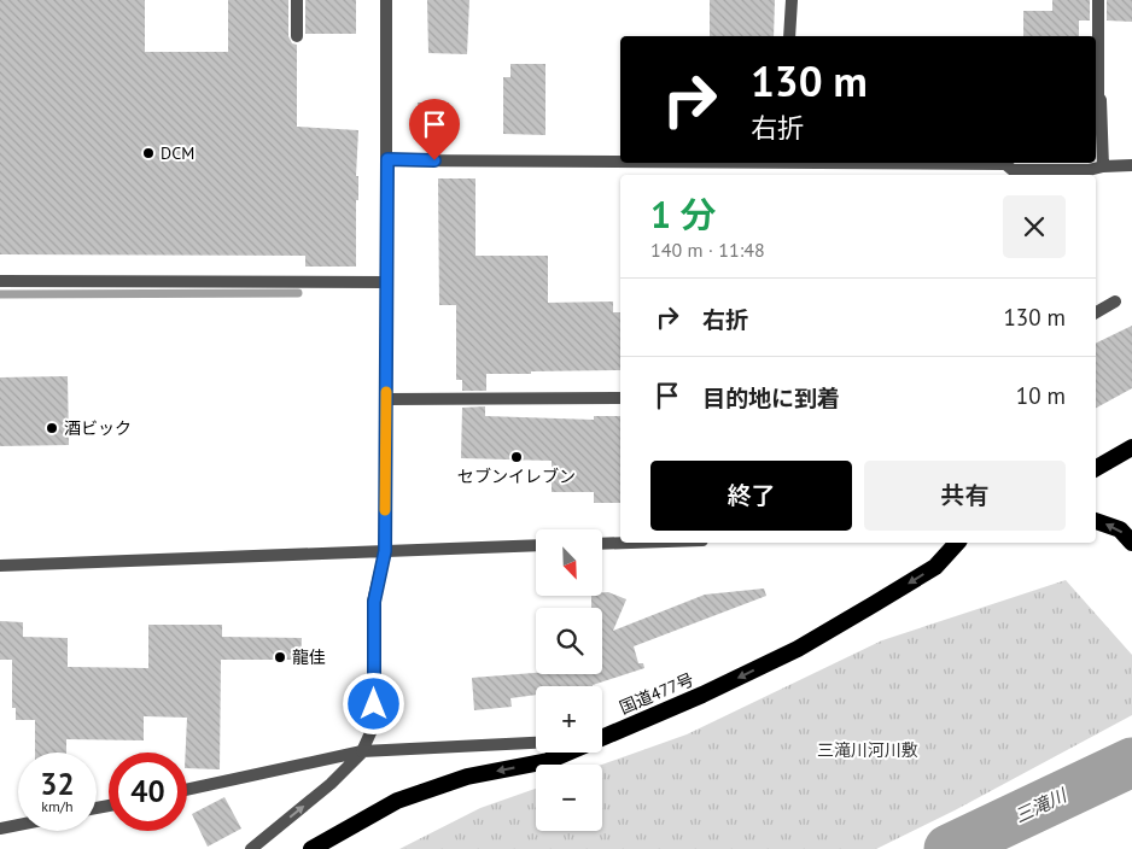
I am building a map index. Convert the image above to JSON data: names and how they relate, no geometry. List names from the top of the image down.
{
  "streets": {
    "highway": ["国道477号"]
  },
  "one_way": ["国道477号"],
  "water": ["三滝川"],
  "parks": ["三滝川河川敷"],
  "places": [
    "DCM",
    "酒ビック",
    "セブンイレブン",
    "龍佳"
  ],
  "north": "bottom right",
  "page": {
    "turn": ["130 m", "右折"],
    "heading": ["1 分", "140 m · 11:48"],
    "list": [
      {
        "name": "右折",
        "value": "130 m"
      },
      {
        "name": "目的地に到着",
        "value": "10 m"
      }
    ],
    "buttons": ["終了", "共有"],
    "map_buttons": ["+", "−"],
    "speed": "32 km/h",
    "limit": "40"
  }
}
